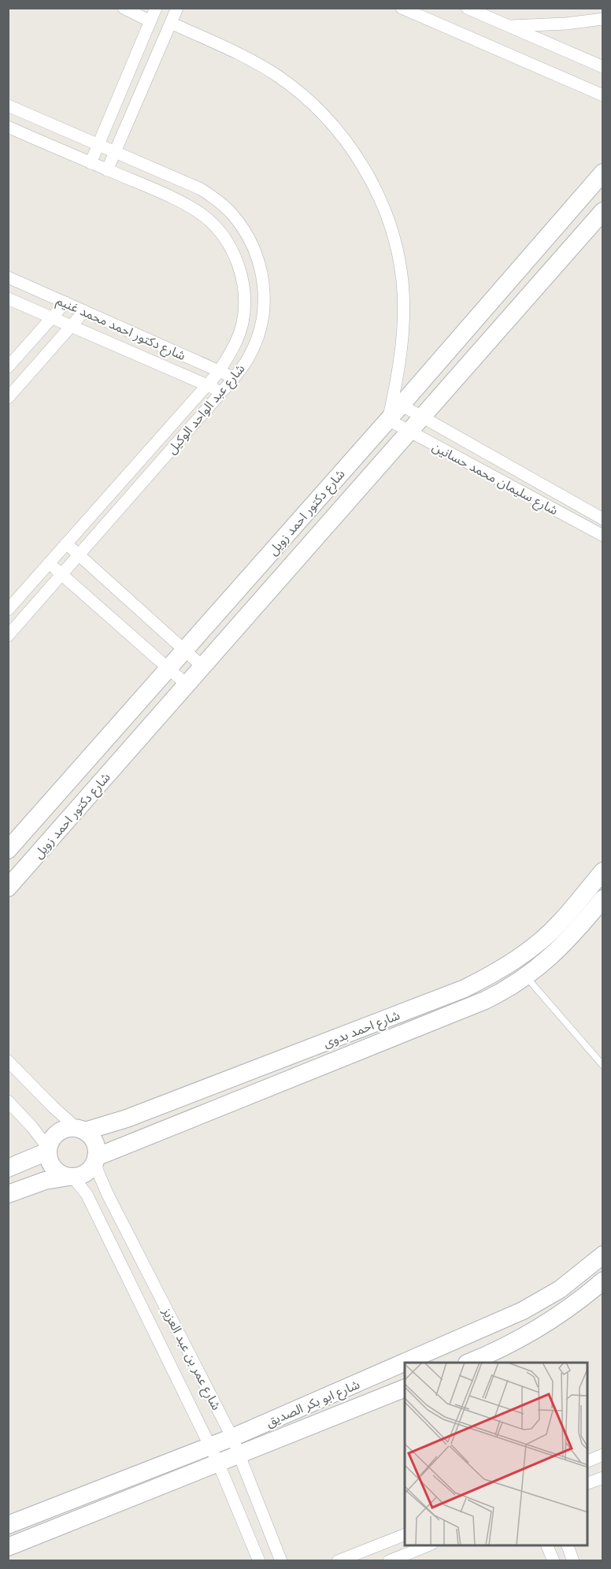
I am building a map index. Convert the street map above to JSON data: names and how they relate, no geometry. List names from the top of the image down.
{
  "streets": {
    "street": [
      "شارع دكتور احمد محمد غنيم",
      "شارع عبد الواحد الوكيل",
      "شارع سليمان محمد حسانين",
      "شارع دكتور احمد زويل",
      "شارع احمد بدوى",
      "شارع عمر بن عبد العزيز",
      "شارع ابو بكر الصديق"
    ]
  },
  "crossings": [
    ["شارع دكتور احمد محمد غنيم", "شارع عبد الواحد الوكيل"],
    ["شارع سليمان محمد حسانين", "شارع دكتور احمد زويل"],
    ["شارع احمد بدوى", "شارع عمر بن عبد العزيز"],
    ["شارع عمر بن عبد العزيز", "شارع ابو بكر الصديق"]
  ]
}
